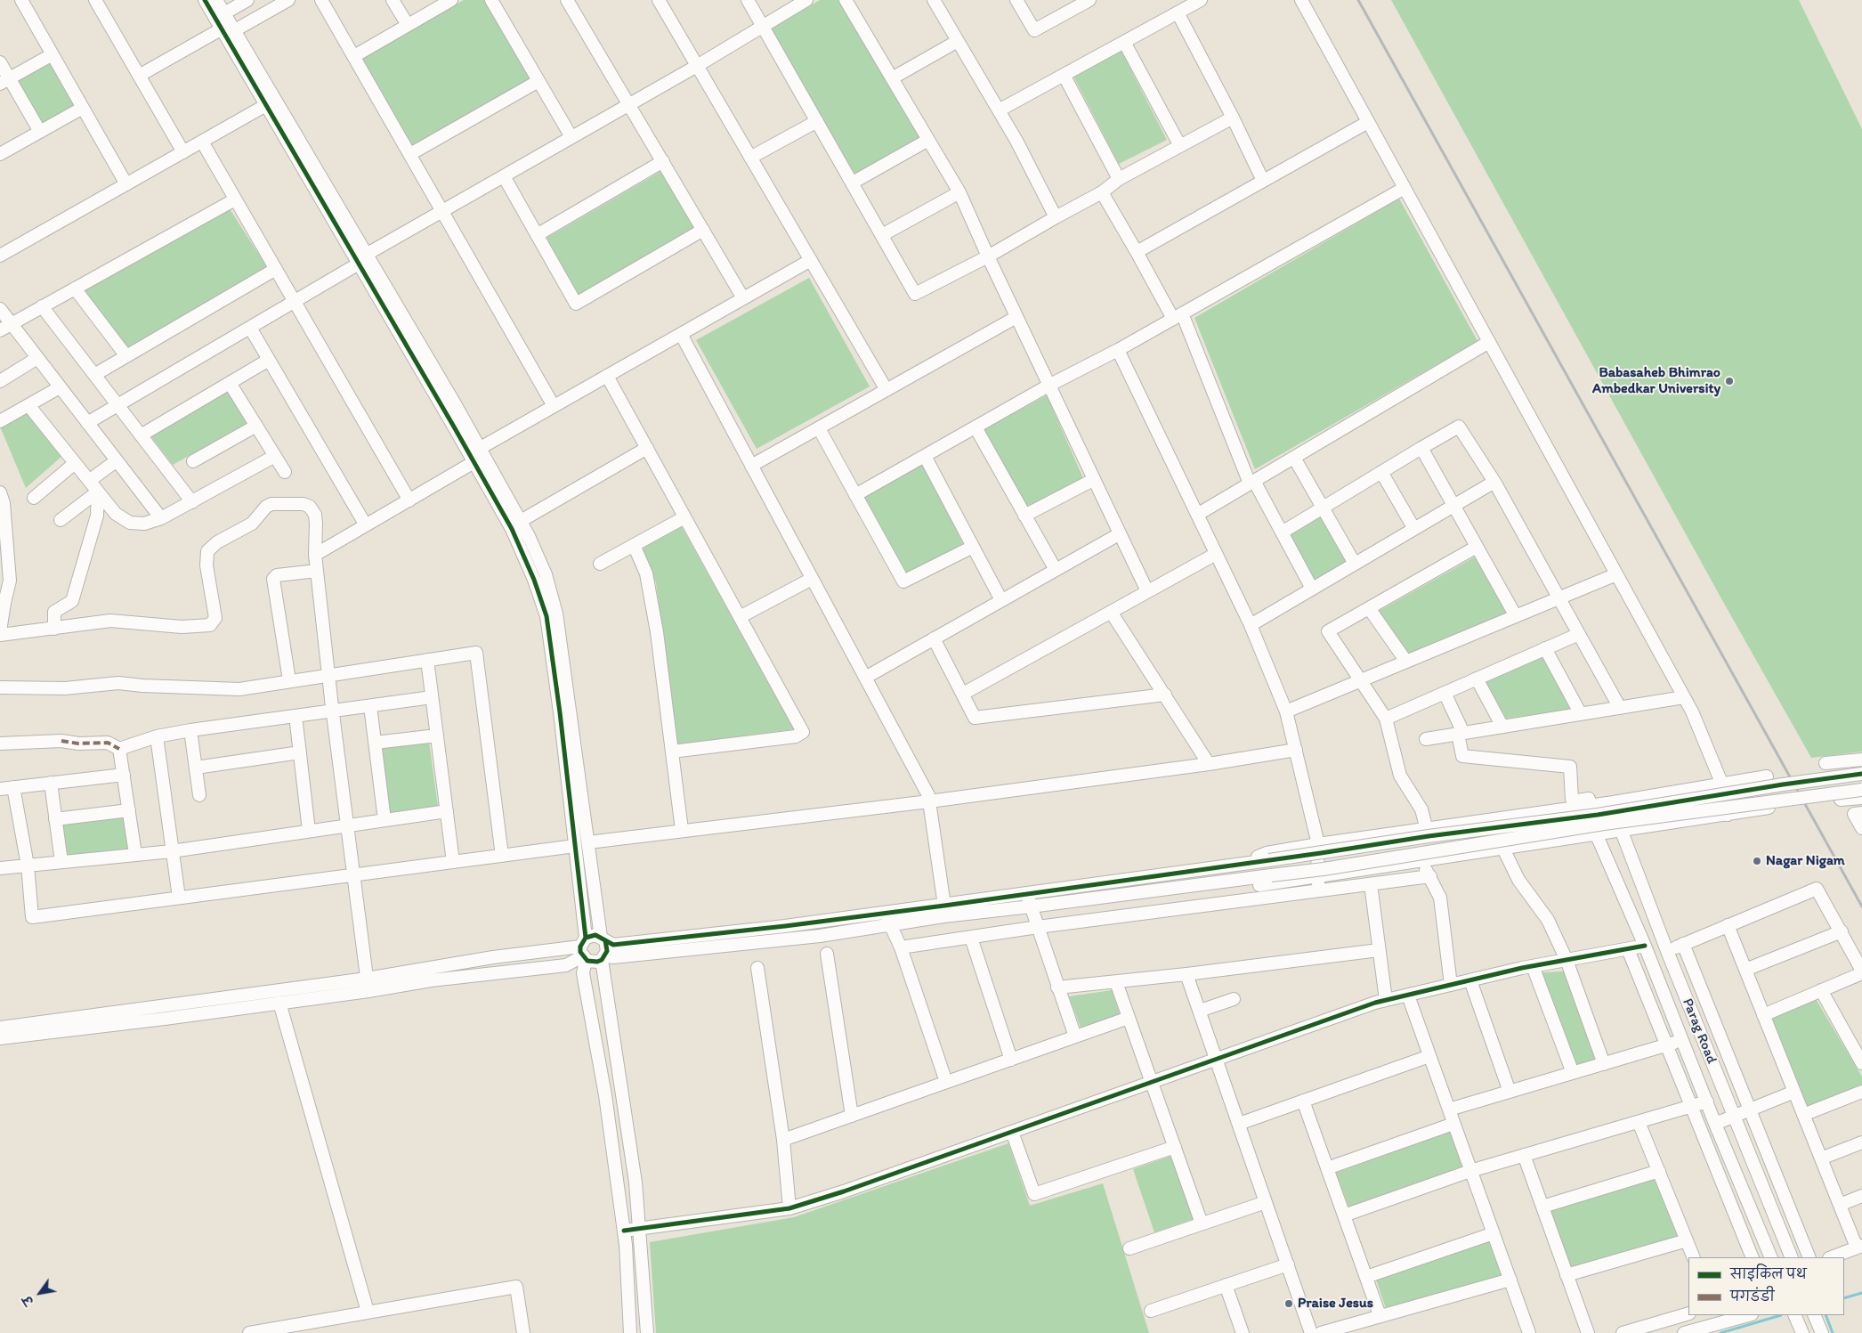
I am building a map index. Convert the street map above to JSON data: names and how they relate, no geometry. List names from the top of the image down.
{
  "streets": {
    "street": ["Parag Road"]
  },
  "places": ["Babasaheb Bhimrao Ambedkar University", "Nagar Nigam", "Praise Jesus"],
  "legend": ["साइकिल पथ", "पगडंडी"],
  "north": "bottom left"
}
